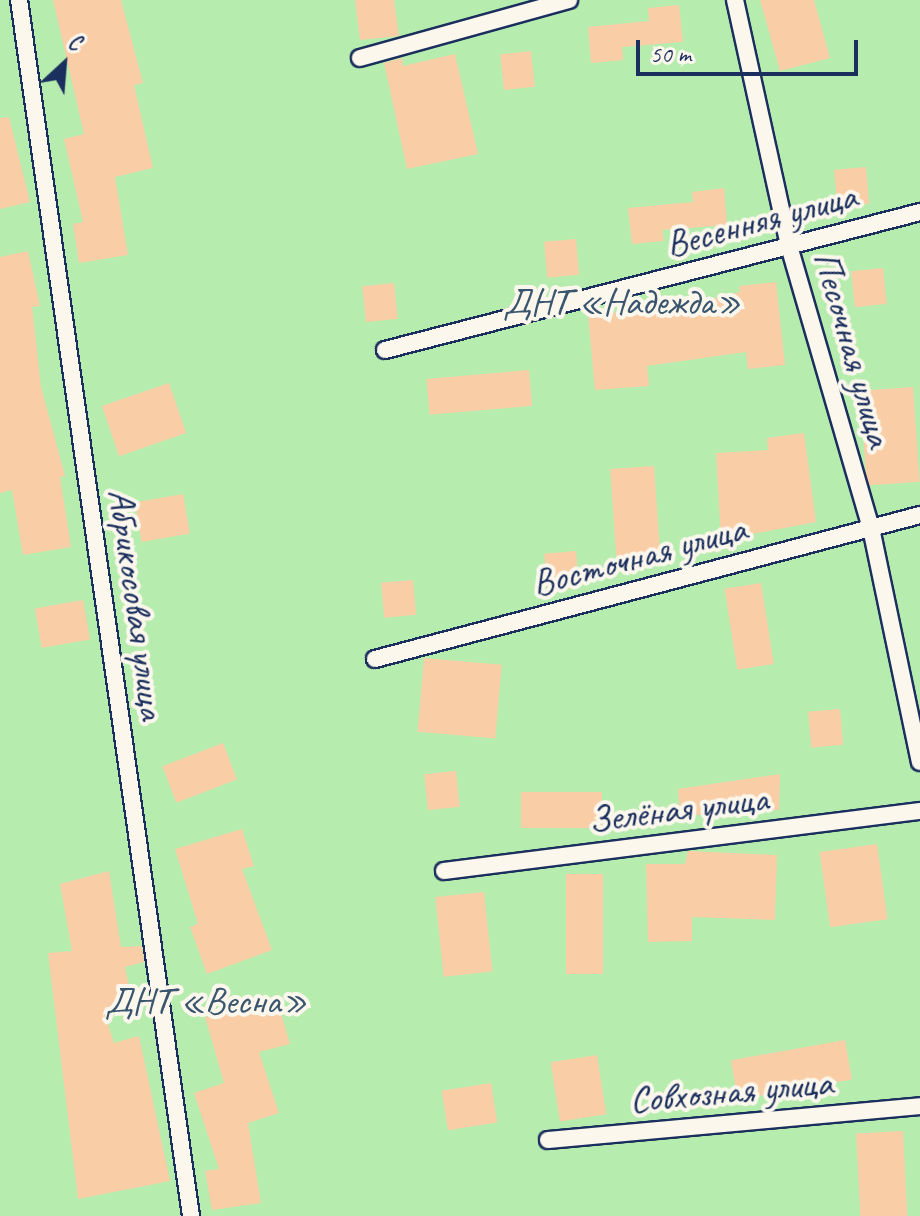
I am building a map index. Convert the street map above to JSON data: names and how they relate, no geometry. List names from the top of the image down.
{
  "streets": {
    "lane": [
      "Весенняя улица",
      "Песочная улица",
      "Восточная улица",
      "Абрикосовая улица",
      "Зелёная улица",
      "Совхозная улица"
    ]
  },
  "crossings": [
    ["Весенняя улица", "Песочная улица"],
    ["Песочная улица", "Восточная улица"]
  ],
  "parks": ["ДНТ «Надежда»", "ДНТ «Весна»"],
  "scale_bar": "50 m",
  "north": "top right"
}
